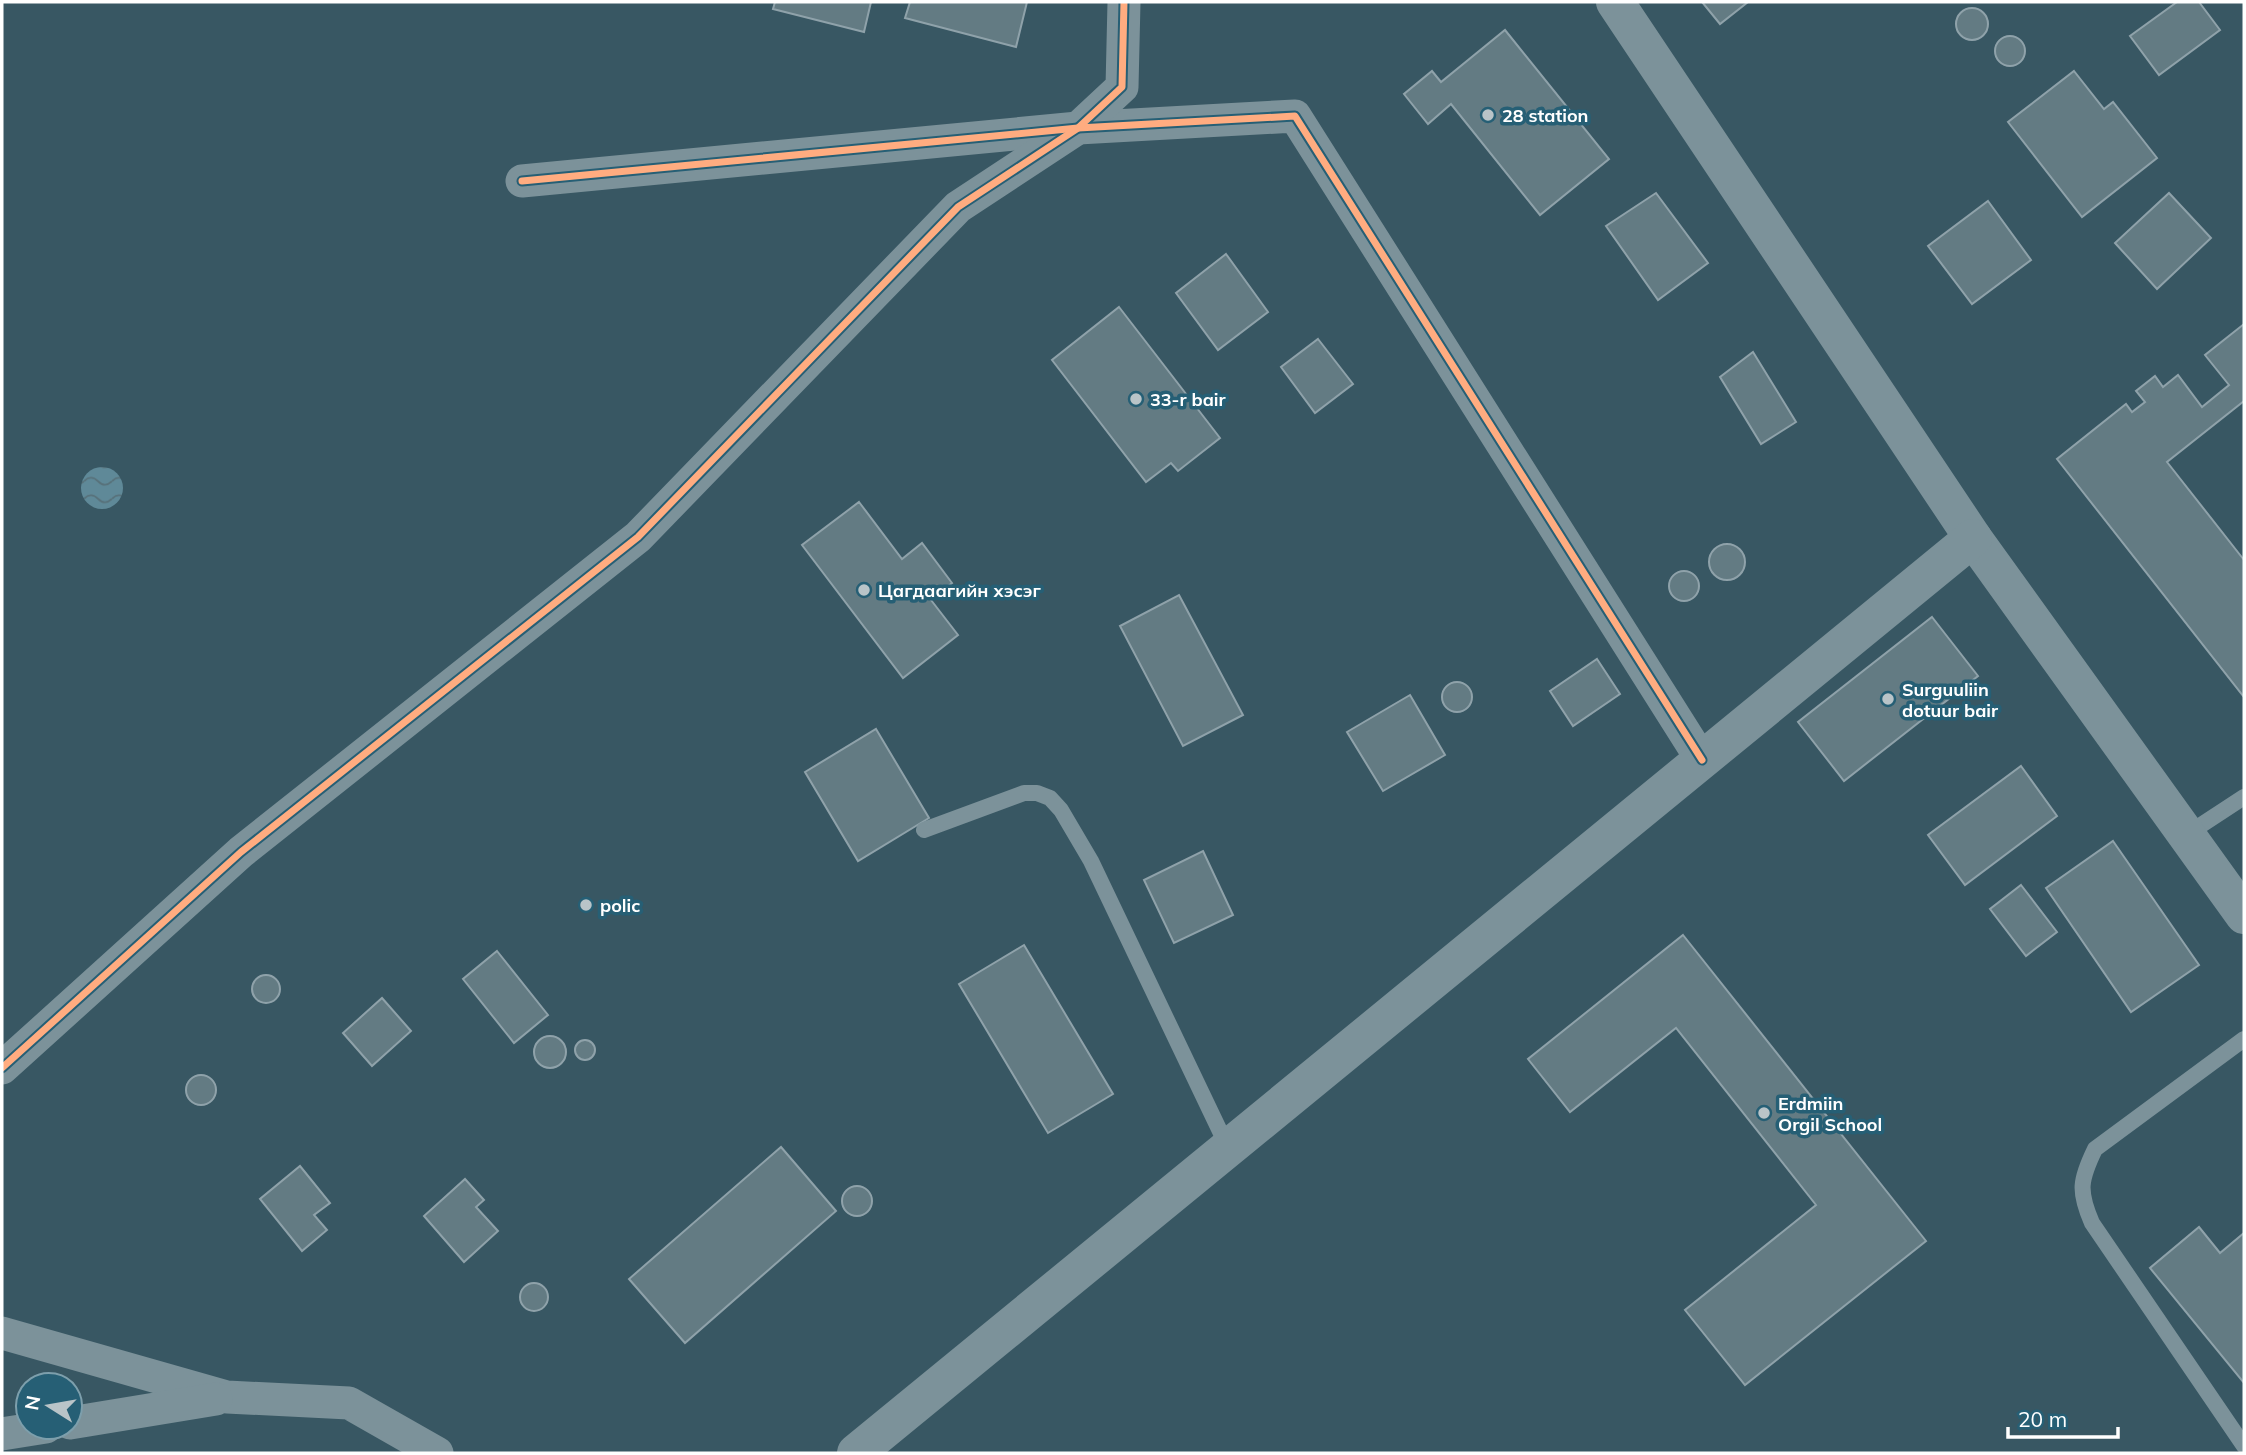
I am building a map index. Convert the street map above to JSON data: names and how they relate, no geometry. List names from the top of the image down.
{
  "places": [
    "28 station",
    "33-r bair",
    "Цагдаагийн хэсэг",
    "Surguuliin dotuur bair",
    "polic",
    "Erdmiin Orgil School"
  ],
  "scale_bar": "20 m",
  "north": "left"
}
